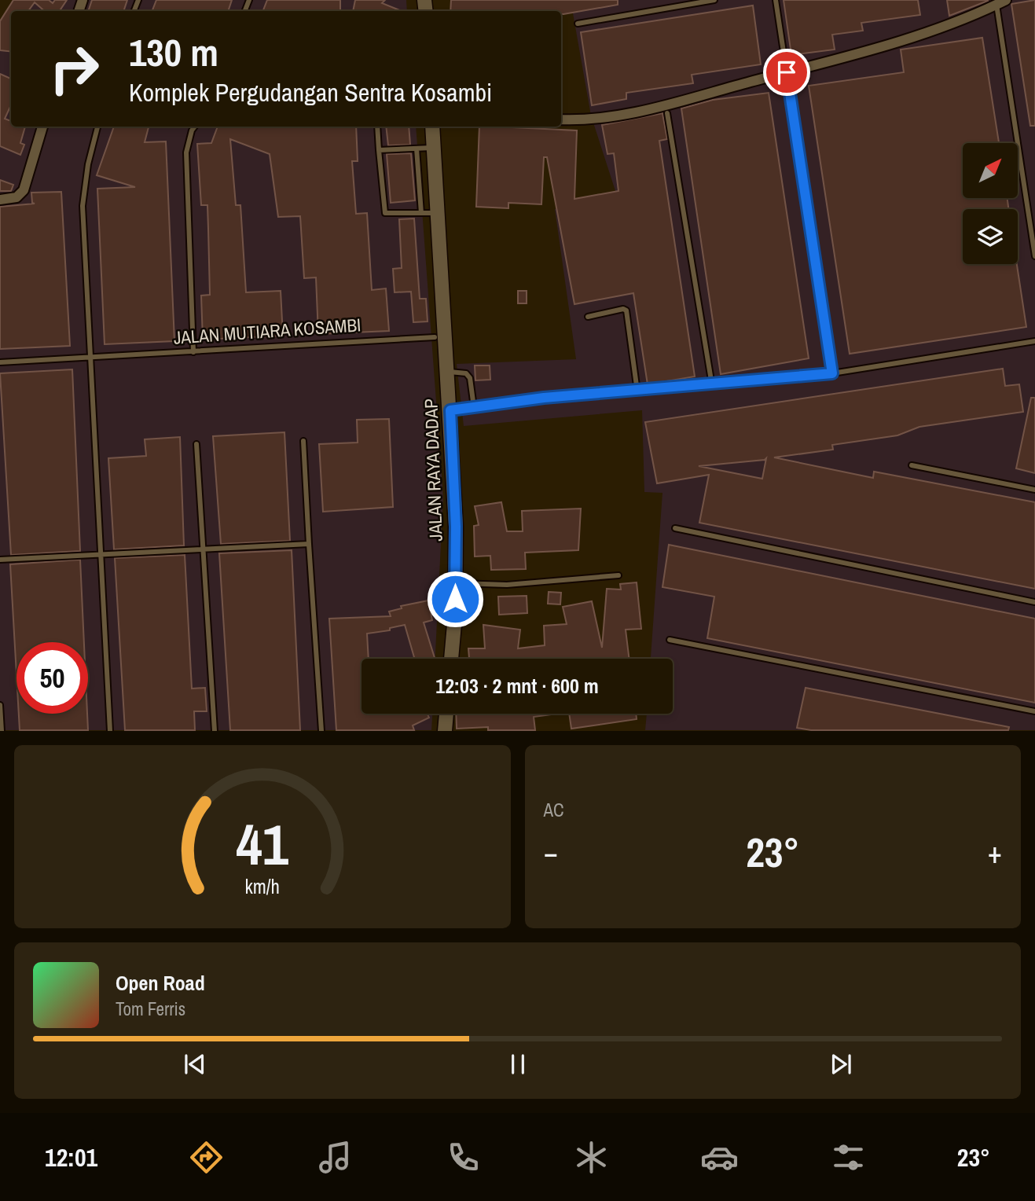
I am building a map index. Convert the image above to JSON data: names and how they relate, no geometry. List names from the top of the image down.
{
  "streets": {
    "main road": ["JALAN RAYA DADAP"],
    "lane": ["JALAN MUTIARA KOSAMBI"]
  },
  "crossings": [
    ["JALAN MUTIARA KOSAMBI", "JALAN RAYA DADAP"]
  ],
  "north": "top right",
  "page": {
    "turn": ["130 m", "Komplek Pergudangan Sentra Kosambi"],
    "limit": "50",
    "trip": "12:03 · 2 mnt · 600 m",
    "tile": "AC",
    "heat": ["−", "23°", "+"],
    "song": ["Open Road", "Tom Ferris"],
    "tabs": ["12:01", "23°"],
    "gauge": ["41", "km/h"]
  }
}
